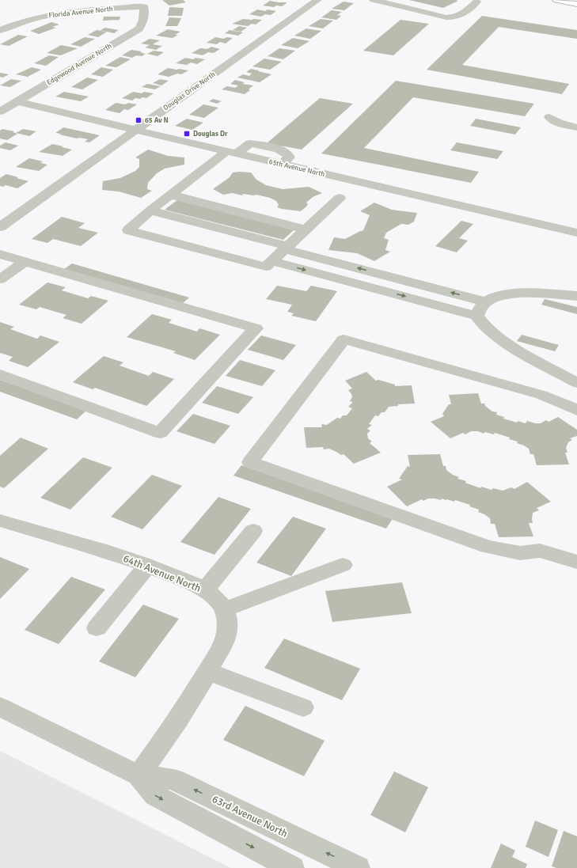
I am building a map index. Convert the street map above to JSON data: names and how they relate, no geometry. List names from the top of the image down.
{
  "streets": {
    "street": [
      "Florida Avenue North",
      "Edgewood Avenue North",
      "Douglas Drive North",
      "65th Avenue North",
      "64th Avenue North",
      "63rd Avenue North"
    ]
  },
  "crossings": [
    ["Florida Avenue North", "Edgewood Avenue North"],
    ["Edgewood Avenue North", "65th Avenue North"],
    ["Douglas Drive North", "65th Avenue North"]
  ],
  "places": {
    "transit": ["65 Av N", "Douglas Dr"]
  }
}
